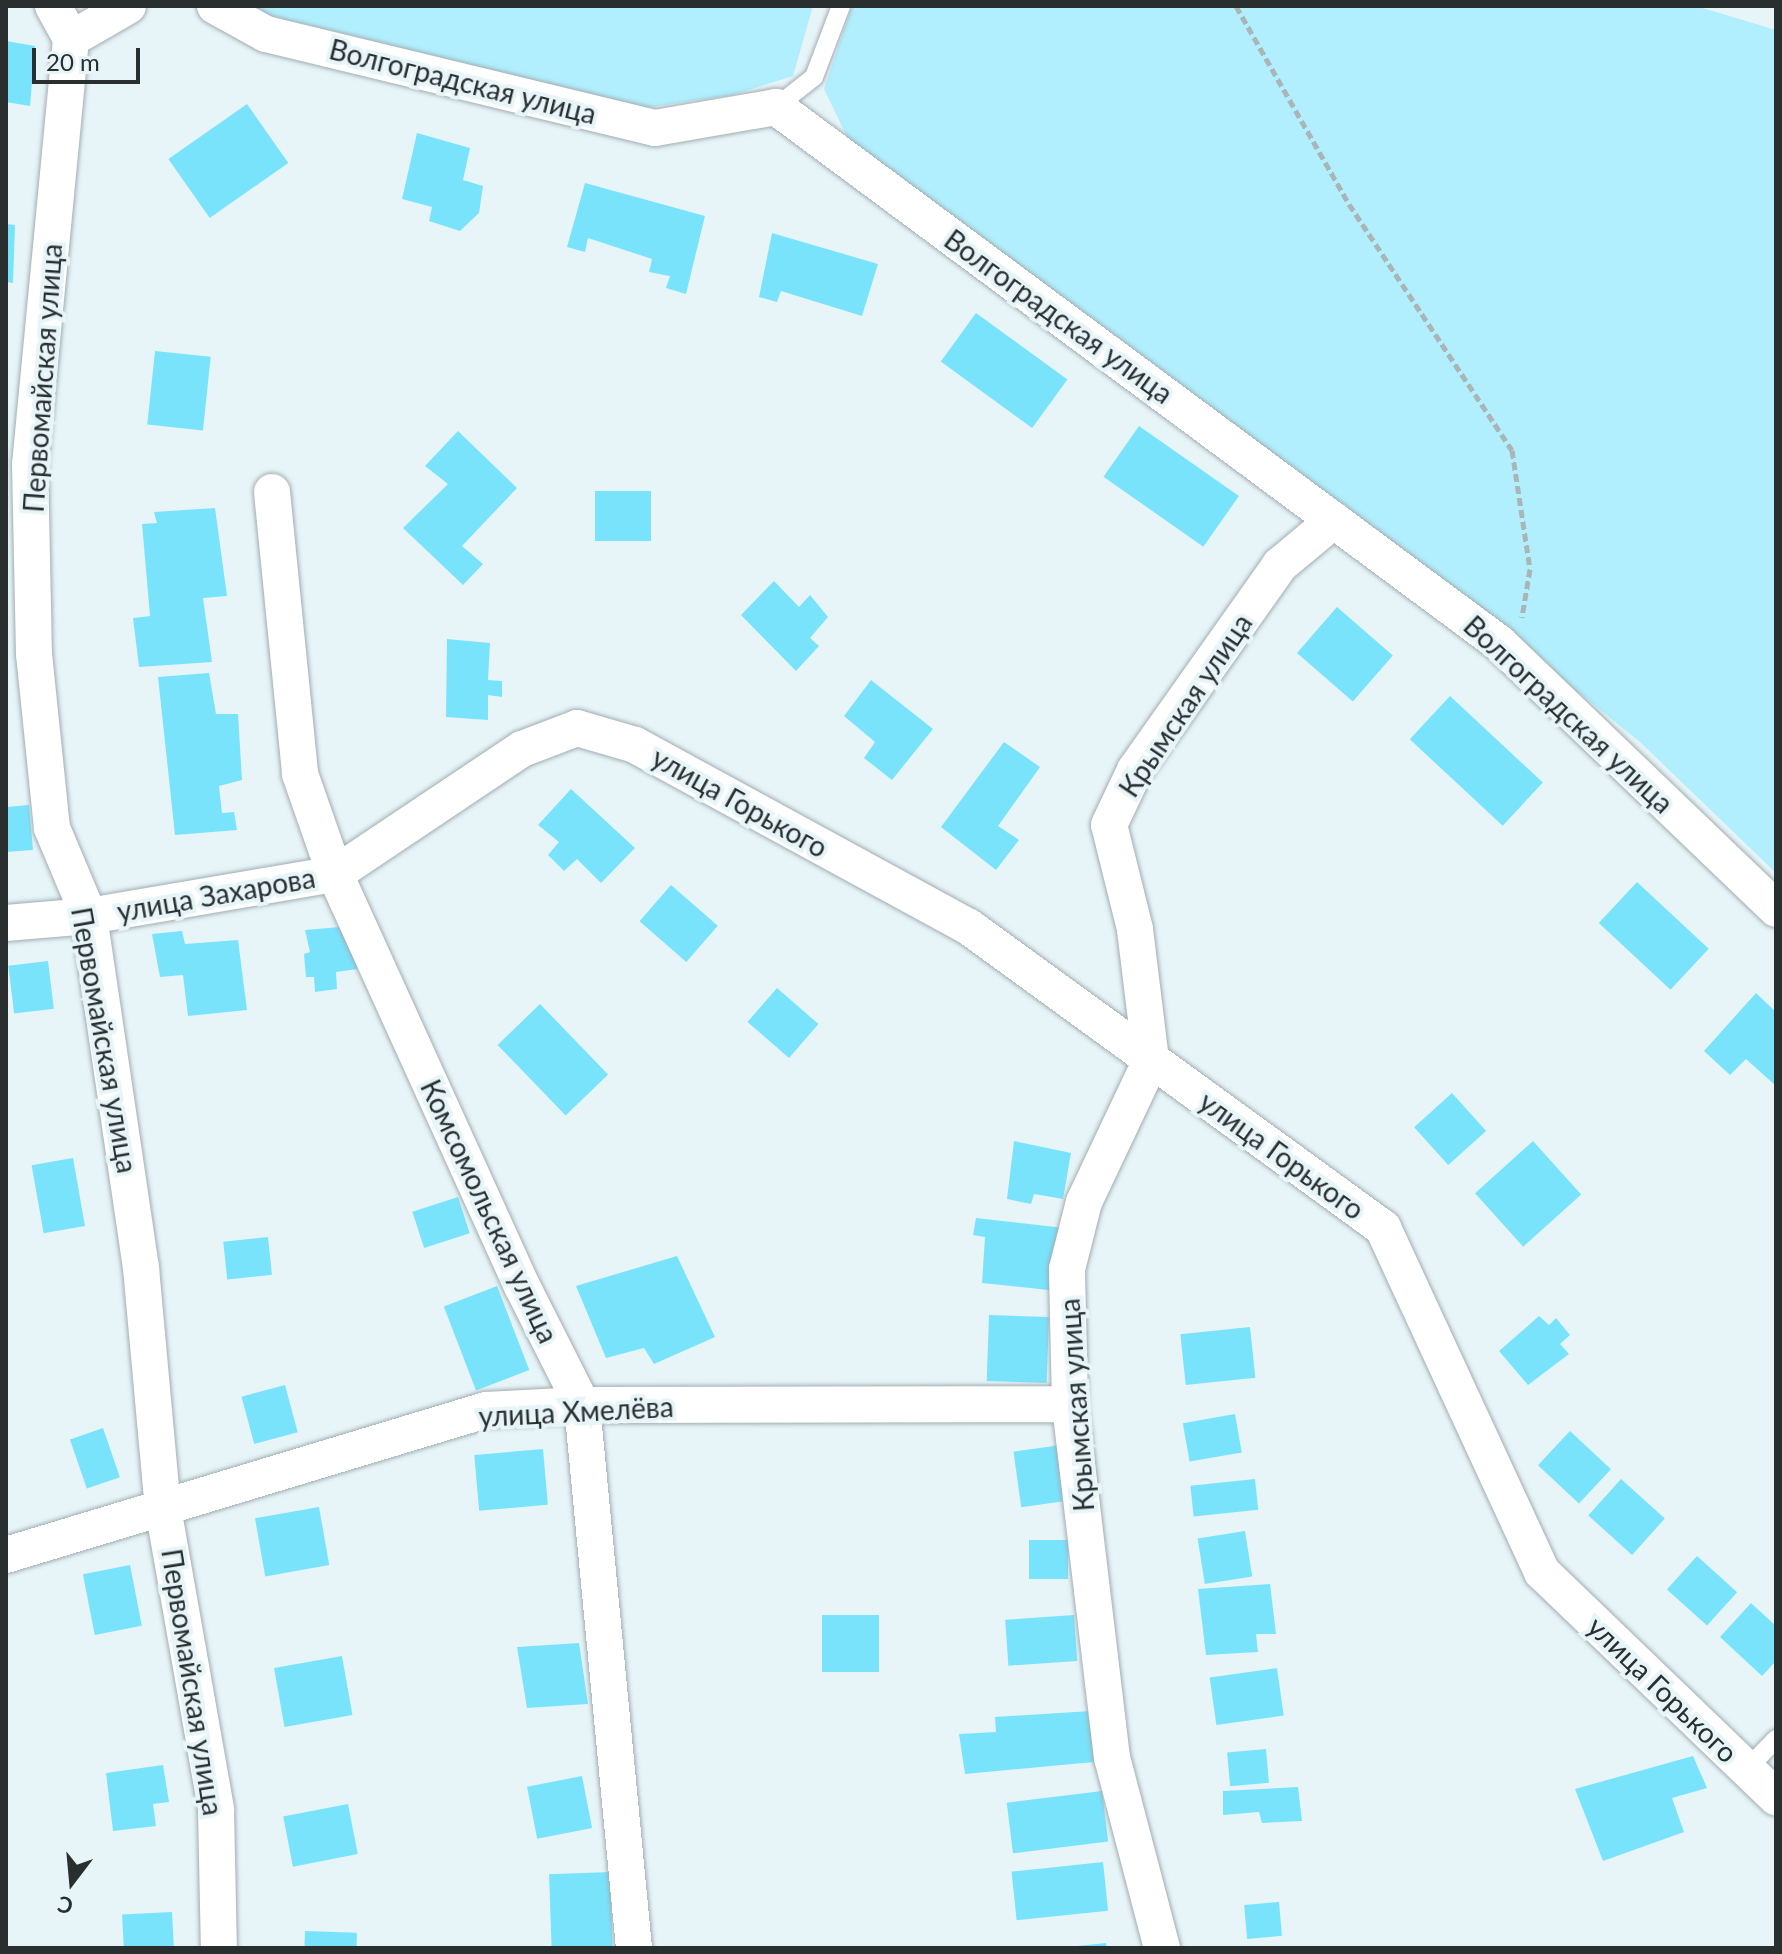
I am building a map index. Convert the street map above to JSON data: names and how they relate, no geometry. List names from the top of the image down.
{
  "streets": {
    "street": [
      "Волгоградская улица",
      "Первомайская улица",
      "Крымская улица",
      "улица Горького",
      "улица Захарова",
      "Комсомольская улица",
      "улица Хмелёва"
    ]
  },
  "crossings": [
    ["Волгоградская улица", "Крымская улица"],
    ["Первомайская улица", "улица Захарова"],
    ["Первомайская улица", "улица Хмелёва"],
    ["Крымская улица", "улица Горького"],
    ["Крымская улица", "улица Хмелёва"],
    ["улица Горького", "улица Захарова"],
    ["улица Захарова", "Комсомольская улица"],
    ["Комсомольская улица", "улица Хмелёва"]
  ],
  "scale_bar": "20 m",
  "north": "bottom"
}
